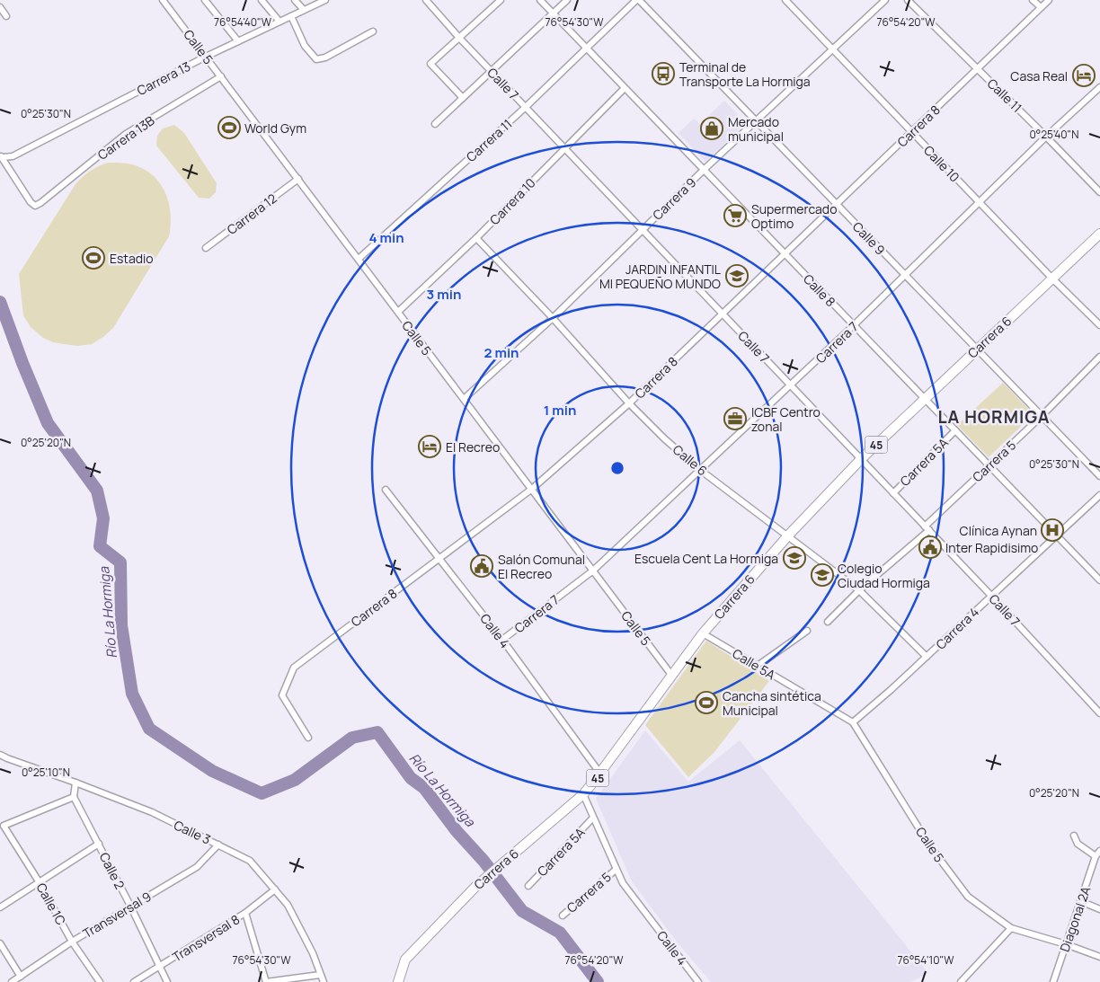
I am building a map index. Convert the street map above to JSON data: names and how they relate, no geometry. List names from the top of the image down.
{
  "streets": {
    "main road": ["Carrera 6", "45"],
    "street": [
      "Calle 5",
      "Carrera 13",
      "Calle 7",
      "Calle 11",
      "Carrera 8",
      "Carrera 13B",
      "Carrera 11",
      "Calle 10",
      "Carrera 9",
      "Carrera 10",
      "Carrera 12",
      "Calle 9",
      "Calle 8",
      "Carrera 7",
      "Calle 6",
      "Carrera 5",
      "Carrera 5A",
      "Carrera 4",
      "Calle 4",
      "Calle 5A",
      "Calle 3",
      "Calle 2",
      "Calle 1C",
      "Transversal 9",
      "Diagonal 2A",
      "Transversal 8"
    ]
  },
  "crossings": [
    ["Calle 5", "Carrera 13"],
    ["Calle 5", "Carrera 8"],
    ["Calle 5", "Carrera 13B"],
    ["Calle 5", "Carrera 11"],
    ["Calle 5", "Carrera 9"],
    ["Calle 5", "Carrera 10"],
    ["Calle 5", "Carrera 12"],
    ["Calle 5", "Carrera 6"],
    ["Calle 5", "Carrera 7"],
    ["Calle 5", "Carrera 4"],
    ["Calle 5", "Calle 5A"],
    ["Carrera 13", "Carrera 13B"],
    ["Calle 7", "Carrera 8"],
    ["Calle 7", "Carrera 11"],
    ["Calle 7", "Carrera 9"],
    ["Calle 7", "Carrera 10"],
    ["Calle 7", "Carrera 6"],
    ["Calle 7", "Carrera 7"],
    ["Calle 7", "Carrera 5"],
    ["Calle 7", "Carrera 5A"],
    ["Calle 7", "Carrera 4"],
    ["Calle 11", "Carrera 8"],
    ["Calle 11", "Carrera 7"],
    ["Carrera 8", "Calle 10"],
    ["Carrera 8", "Calle 9"],
    ["Carrera 8", "Calle 8"],
    ["Carrera 8", "Calle 6"],
    ["Carrera 8", "Calle 4"],
    ["Carrera 11", "Calle 9"],
    ["Carrera 11", "Calle 8"],
    ["Calle 10", "Carrera 9"],
    ["Calle 10", "Carrera 6"],
    ["Calle 10", "Carrera 7"],
    ["Carrera 9", "Calle 9"],
    ["Carrera 9", "Calle 8"],
    ["Carrera 9", "Calle 6"],
    ["Carrera 10", "Calle 8"],
    ["Carrera 10", "Calle 6"],
    ["Calle 9", "Carrera 6"],
    ["Calle 9", "Carrera 7"],
    ["Calle 9", "Carrera 5"],
    ["Calle 8", "Carrera 6"],
    ["Calle 8", "Carrera 7"],
    ["Calle 8", "Carrera 5"],
    ["Calle 8", "Carrera 5A"],
    ["Calle 8", "Carrera 4"],
    ["Carrera 6", "Calle 6"],
    ["Carrera 6", "Calle 4"],
    ["Carrera 6", "Calle 5A"],
    ["Carrera 7", "Calle 6"],
    ["Carrera 7", "Calle 4"],
    ["Calle 6", "Carrera 5"],
    ["Calle 6", "Carrera 4"],
    ["Carrera 5", "Calle 4"],
    ["Carrera 5A", "Calle 4"],
    ["Carrera 4", "Calle 5A"],
    ["Calle 3", "Transversal 9"],
    ["Calle 3", "Transversal 8"],
    ["Calle 2", "Calle 1C"],
    ["Calle 2", "Transversal 9"],
    ["Calle 2", "Transversal 8"],
    ["Calle 1C", "Transversal 9"]
  ],
  "districts": ["LA HORMIGA"],
  "water": ["Río La Hormiga"],
  "places": {
    "bus stop": ["Terminal de Transporte La Hormiga"],
    "hotel": ["Casa Real", "El Recreo"],
    "sports": ["World Gym", "Estadio", "Cancha sintética Municipal"],
    "shop": ["Mercado municipal"],
    "supermarket": ["Supermercado Optimo"],
    "school or university": ["JARDIN INFANTIL MI PEQUEÑO MUNDO", "Escuela Cent La Hormiga", "Colegio Ciudad Hormiga"],
    "office": ["ICBF Centro zonal"],
    "hospital": ["Clínica Aynan"],
    "public building": ["Inter Rapidisimo", "Salón Comunal El Recreo"]
  },
  "coordinates": [
    "76°54'40\"W",
    "76°54'30\"W",
    "76°54'20\"W",
    "0°25'30\"N",
    "0°25'40\"N",
    "0°25'20\"N",
    "0°25'10\"N",
    "76°54'10\"W"
  ],
  "rings": [
    "4 min",
    "3 min",
    "2 min",
    "1 min"
  ]
}
